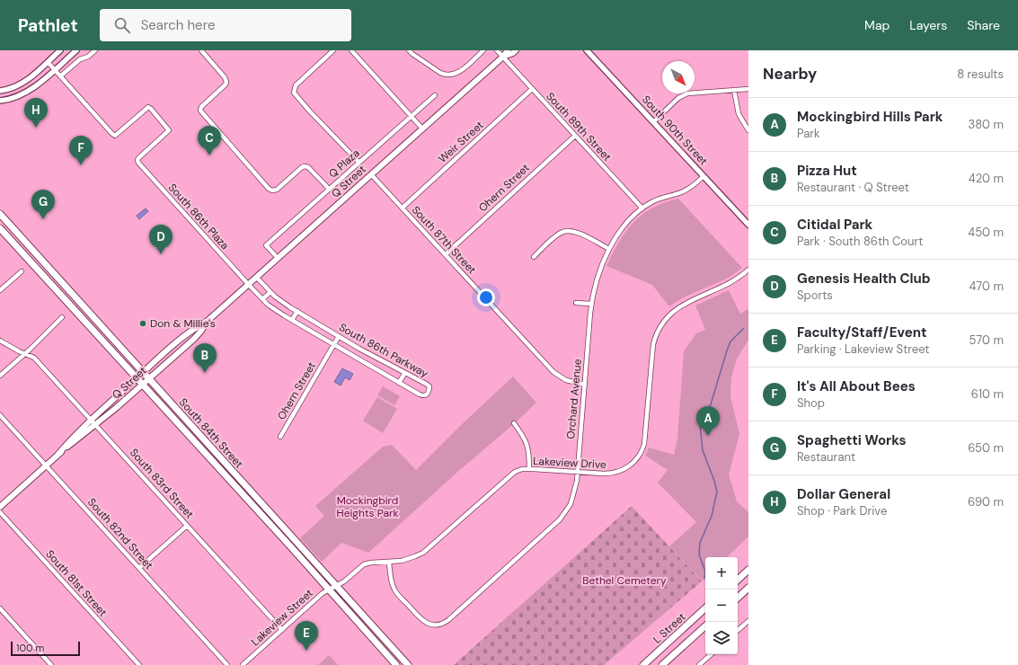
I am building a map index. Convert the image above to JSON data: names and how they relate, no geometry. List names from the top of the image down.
{
  "streets": {
    "main road": ["Q Street", "South 84th Street", "L Street"],
    "street": [
      "South 89th Street",
      "South 90th Street",
      "Weir Street",
      "Q Plaza",
      "Ohern Street",
      "South 86th Plaza",
      "South 87th Street",
      "South 86th Parkway",
      "Orchard Avenue",
      "Lakeview Drive",
      "South 83rd Street",
      "South 82nd Street",
      "South 81st Street",
      "Lakeview Street"
    ]
  },
  "crossings": [
    ["South 89th Street", "Weir Street"],
    ["South 89th Street", "Q Street"],
    ["South 89th Street", "Ohern Street"],
    ["South 89th Street", "Orchard Avenue"],
    ["South 90th Street", "Orchard Avenue"],
    ["Weir Street", "South 87th Street"],
    ["Q Plaza", "Q Street"],
    ["Q Street", "South 86th Plaza"],
    ["Q Street", "South 87th Street"],
    ["Q Street", "South 86th Parkway"],
    ["Q Street", "South 84th Street"],
    ["Q Street", "South 83rd Street"],
    ["Q Street", "South 82nd Street"],
    ["Ohern Street", "South 87th Street"],
    ["Ohern Street", "South 86th Parkway"],
    ["South 86th Plaza", "South 86th Parkway"],
    ["South 87th Street", "Orchard Avenue"],
    ["Orchard Avenue", "Lakeview Drive"],
    ["South 84th Street", "Lakeview Drive"],
    ["South 84th Street", "Lakeview Street"],
    ["Lakeview Drive", "Lakeview Street"],
    ["South 83rd Street", "Lakeview Street"]
  ],
  "parks": ["Mockingbird Heights Park", "Bethel Cemetery"],
  "places": ["Don & Millie's"],
  "scale_bar": "100 m",
  "north": "bottom right",
  "page": {
    "header": "Pathlet",
    "search": "Search here",
    "nav": ["Map", "Layers", "Share"],
    "heading": ["Nearby", "8 results"],
    "list": [
      {
        "mark": "A",
        "name": "Mockingbird Hills Park",
        "note": "Park",
        "value": "380 m"
      },
      {
        "mark": "B",
        "name": "Pizza Hut",
        "note": "Restaurant · Q Street",
        "value": "420 m"
      },
      {
        "mark": "C",
        "name": "Citidal Park",
        "note": "Park · South 86th Court",
        "value": "450 m"
      },
      {
        "mark": "D",
        "name": "Genesis Health Club",
        "note": "Sports",
        "value": "470 m"
      },
      {
        "mark": "E",
        "name": "Faculty/Staff/Event",
        "note": "Parking · Lakeview Street",
        "value": "570 m"
      },
      {
        "mark": "F",
        "name": "It's All About Bees",
        "note": "Shop",
        "value": "610 m"
      },
      {
        "mark": "G",
        "name": "Spaghetti Works",
        "note": "Restaurant",
        "value": "650 m"
      },
      {
        "mark": "H",
        "name": "Dollar General",
        "note": "Shop · Park Drive",
        "value": "690 m"
      }
    ],
    "pins": [
      "H",
      "C",
      "F",
      "G",
      "D",
      "B",
      "A",
      "E"
    ],
    "map_buttons": ["+", "−"],
    "scale": "100 m"
  }
}
